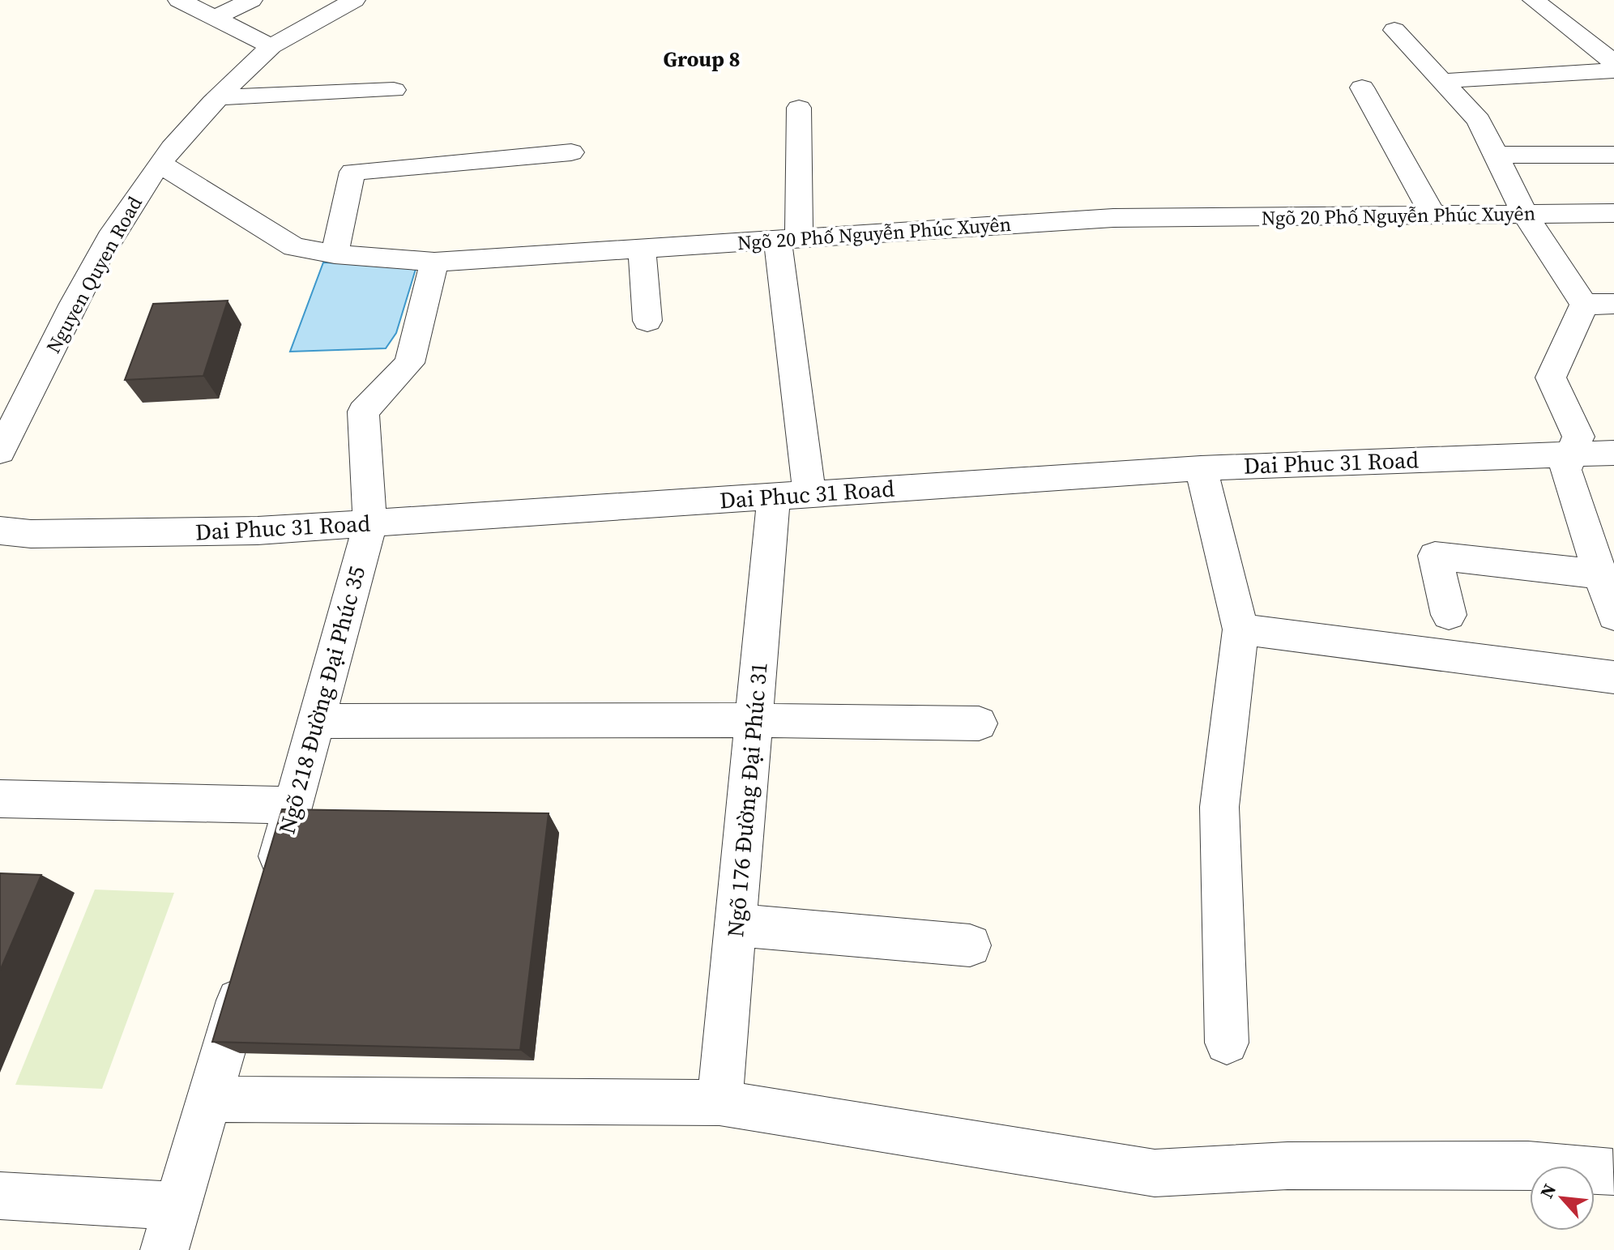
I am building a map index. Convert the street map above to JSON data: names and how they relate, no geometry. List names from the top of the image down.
{
  "streets": {
    "street": [
      "Ngõ 20 Phố Nguyễn Phúc Xuyên",
      "Nguyen Quyen Road",
      "Dai Phuc 31 Road",
      "Ngõ 218 Đường Đại Phúc 35",
      "Ngõ 176 Đường Đại Phúc 31"
    ]
  },
  "crossings": [
    ["Ngõ 20 Phố Nguyễn Phúc Xuyên", "Nguyen Quyen Road"],
    ["Ngõ 20 Phố Nguyễn Phúc Xuyên", "Ngõ 218 Đường Đại Phúc 35"],
    ["Ngõ 20 Phố Nguyễn Phúc Xuyên", "Ngõ 176 Đường Đại Phúc 31"],
    ["Dai Phuc 31 Road", "Ngõ 218 Đường Đại Phúc 35"],
    ["Dai Phuc 31 Road", "Ngõ 176 Đường Đại Phúc 31"]
  ],
  "districts": ["Group 8"],
  "north": "top left"
}
